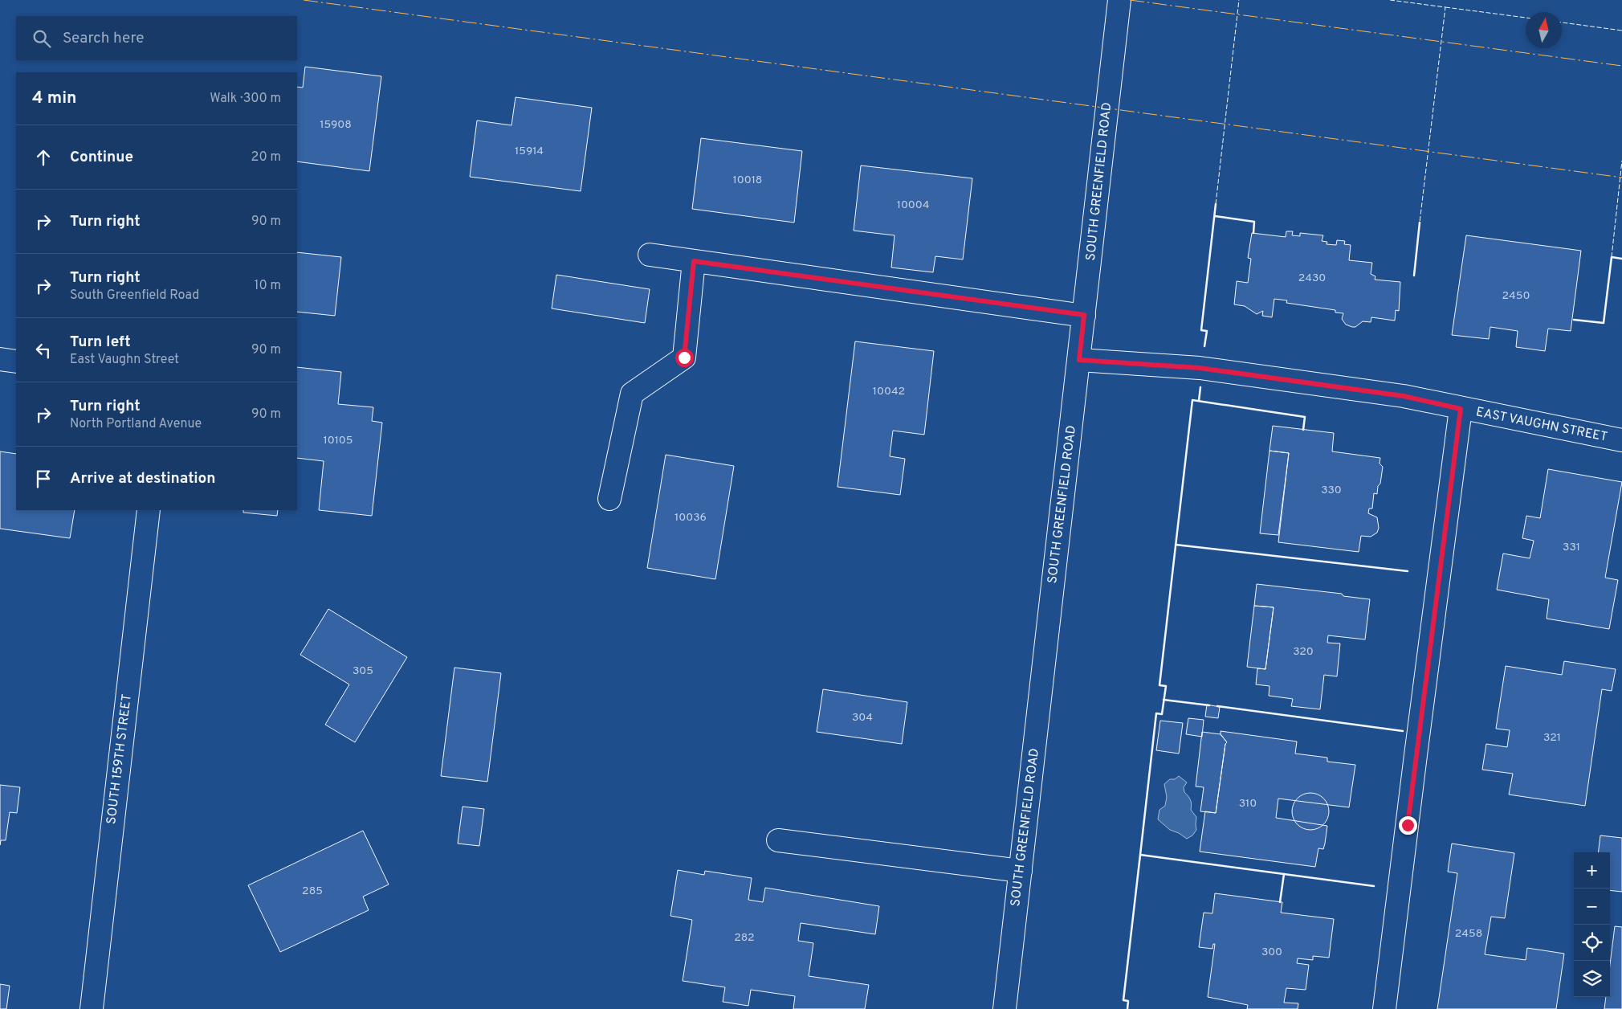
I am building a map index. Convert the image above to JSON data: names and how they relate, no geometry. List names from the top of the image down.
{
  "streets": {
    "street": ["SOUTH GREENFIELD ROAD", "EAST VAUGHN STREET", "SOUTH 159TH STREET"]
  },
  "crossings": [
    ["SOUTH GREENFIELD ROAD", "EAST VAUGHN STREET"]
  ],
  "house_numbers": [
    "15908",
    "15914",
    "10018",
    "10004",
    "2430",
    "2450",
    "10042",
    "10105",
    "330",
    "10036",
    "331",
    "320",
    "305",
    "304",
    "321",
    "310",
    "285",
    "2458",
    "282",
    "300"
  ],
  "north": "top",
  "page": {
    "search": "Search here",
    "heading": ["4 min", "Walk · 300 m"],
    "list": [
      ["Continue", "20 m"],
      ["Turn right", "90 m"],
      ["Turn right", "South Greenfield Road", "10 m"],
      ["Turn left", "East Vaughn Street", "90 m"],
      ["Turn right", "North Portland Avenue", "90 m"],
      "Arrive at destination"
    ],
    "map_buttons": ["+", "−"]
  }
}
